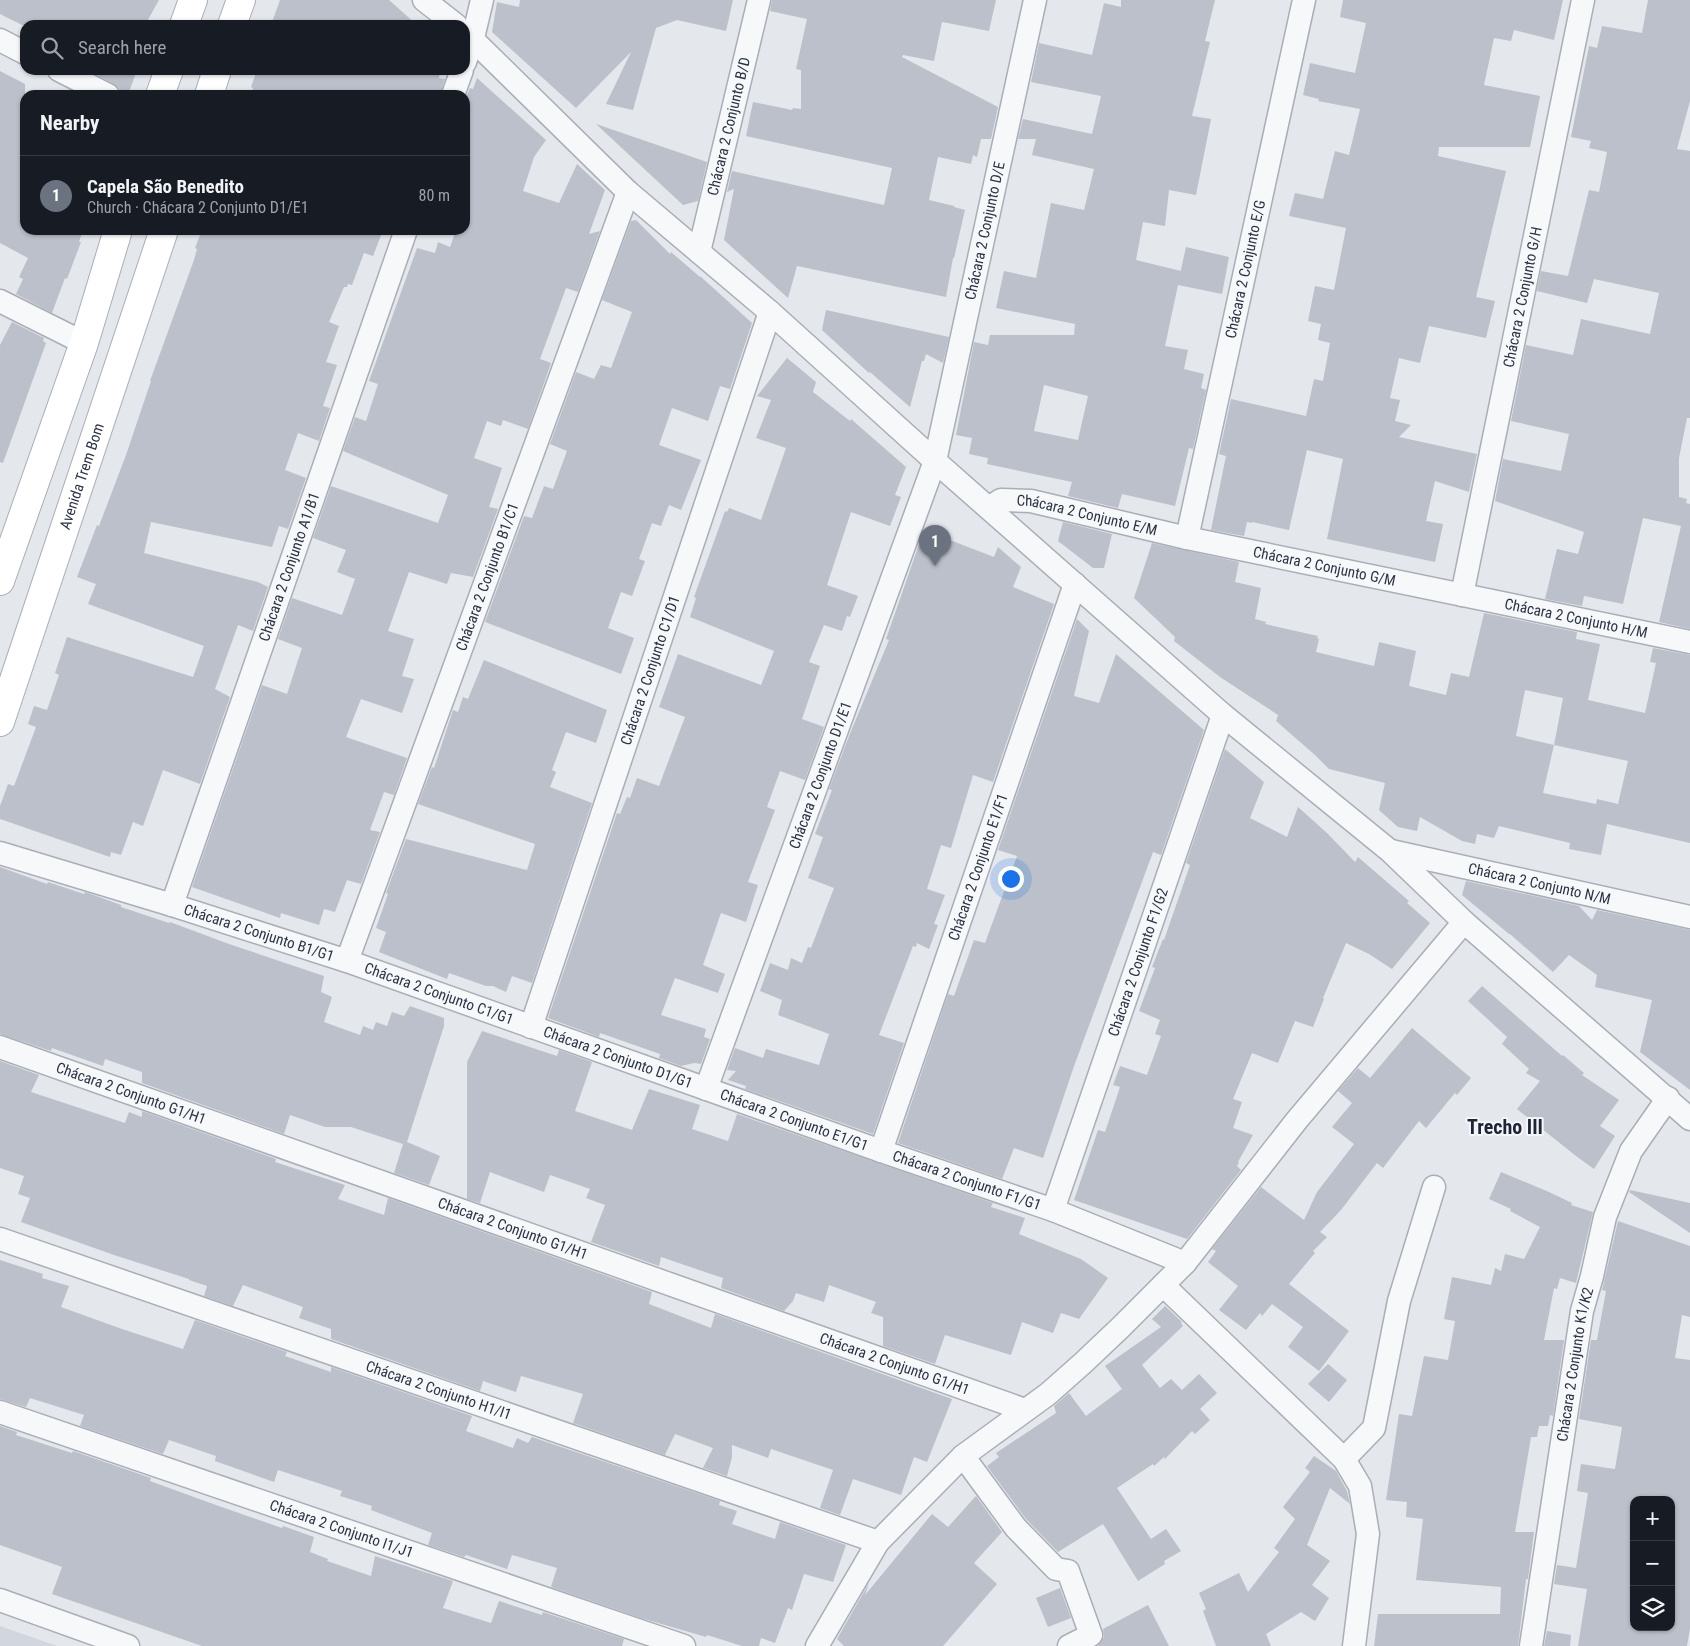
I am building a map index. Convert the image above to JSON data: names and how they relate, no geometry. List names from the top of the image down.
{
  "streets": {
    "street": [
      "Chácara 2 Conjunto B/D",
      "Chácara 2 Conjunto D/E",
      "Chácara 2 Conjunto E/G",
      "Chácara 2 Conjunto G/H",
      "Avenida Trem Bom",
      "Chácara 2 Conjunto E/M",
      "Chácara 2 Conjunto G/M",
      "Chácara 2 Conjunto A1/B1",
      "Chácara 2 Conjunto B1/C1",
      "Chácara 2 Conjunto H/M",
      "Chácara 2 Conjunto C1/D1",
      "Chácara 2 Conjunto D1/E1",
      "Chácara 2 Conjunto E1/F1",
      "Chácara 2 Conjunto N/M",
      "Chácara 2 Conjunto B1/G1",
      "Chácara 2 Conjunto F1/G2",
      "Chácara 2 Conjunto C1/G1",
      "Chácara 2 Conjunto D1/G1",
      "Chácara 2 Conjunto G1/H1",
      "Chácara 2 Conjunto E1/G1",
      "Chácara 2 Conjunto F1/G1",
      "Chácara 2 Conjunto K1/K2",
      "Chácara 2 Conjunto H1/I1",
      "Chácara 2 Conjunto I1/J1"
    ]
  },
  "crossings": [
    ["Chácara 2 Conjunto D/E", "Chácara 2 Conjunto D1/E1"],
    ["Chácara 2 Conjunto E/G", "Chácara 2 Conjunto E/M"],
    ["Chácara 2 Conjunto E/G", "Chácara 2 Conjunto G/M"],
    ["Chácara 2 Conjunto G/H", "Chácara 2 Conjunto G/M"],
    ["Chácara 2 Conjunto G/H", "Chácara 2 Conjunto H/M"],
    ["Chácara 2 Conjunto E/M", "Chácara 2 Conjunto G/M"],
    ["Chácara 2 Conjunto G/M", "Chácara 2 Conjunto H/M"],
    ["Chácara 2 Conjunto A1/B1", "Chácara 2 Conjunto B1/G1"],
    ["Chácara 2 Conjunto B1/C1", "Chácara 2 Conjunto B1/G1"],
    ["Chácara 2 Conjunto B1/C1", "Chácara 2 Conjunto C1/G1"],
    ["Chácara 2 Conjunto C1/D1", "Chácara 2 Conjunto C1/G1"],
    ["Chácara 2 Conjunto C1/D1", "Chácara 2 Conjunto D1/G1"],
    ["Chácara 2 Conjunto D1/E1", "Chácara 2 Conjunto D1/G1"],
    ["Chácara 2 Conjunto D1/E1", "Chácara 2 Conjunto E1/G1"],
    ["Chácara 2 Conjunto E1/F1", "Chácara 2 Conjunto E1/G1"],
    ["Chácara 2 Conjunto E1/F1", "Chácara 2 Conjunto F1/G1"],
    ["Chácara 2 Conjunto B1/G1", "Chácara 2 Conjunto C1/G1"],
    ["Chácara 2 Conjunto F1/G2", "Chácara 2 Conjunto F1/G1"],
    ["Chácara 2 Conjunto C1/G1", "Chácara 2 Conjunto D1/G1"],
    ["Chácara 2 Conjunto D1/G1", "Chácara 2 Conjunto E1/G1"],
    ["Chácara 2 Conjunto E1/G1", "Chácara 2 Conjunto F1/G1"]
  ],
  "districts": ["Trecho III"],
  "page": {
    "search": "Search here",
    "heading": "Nearby",
    "list": [
      {
        "mark": "1",
        "name": "Capela São Benedito",
        "note": "Church · Chácara 2 Conjunto D1/E1",
        "value": "80 m"
      }
    ],
    "pins": "1",
    "map_buttons": ["+", "−"]
  }
}
